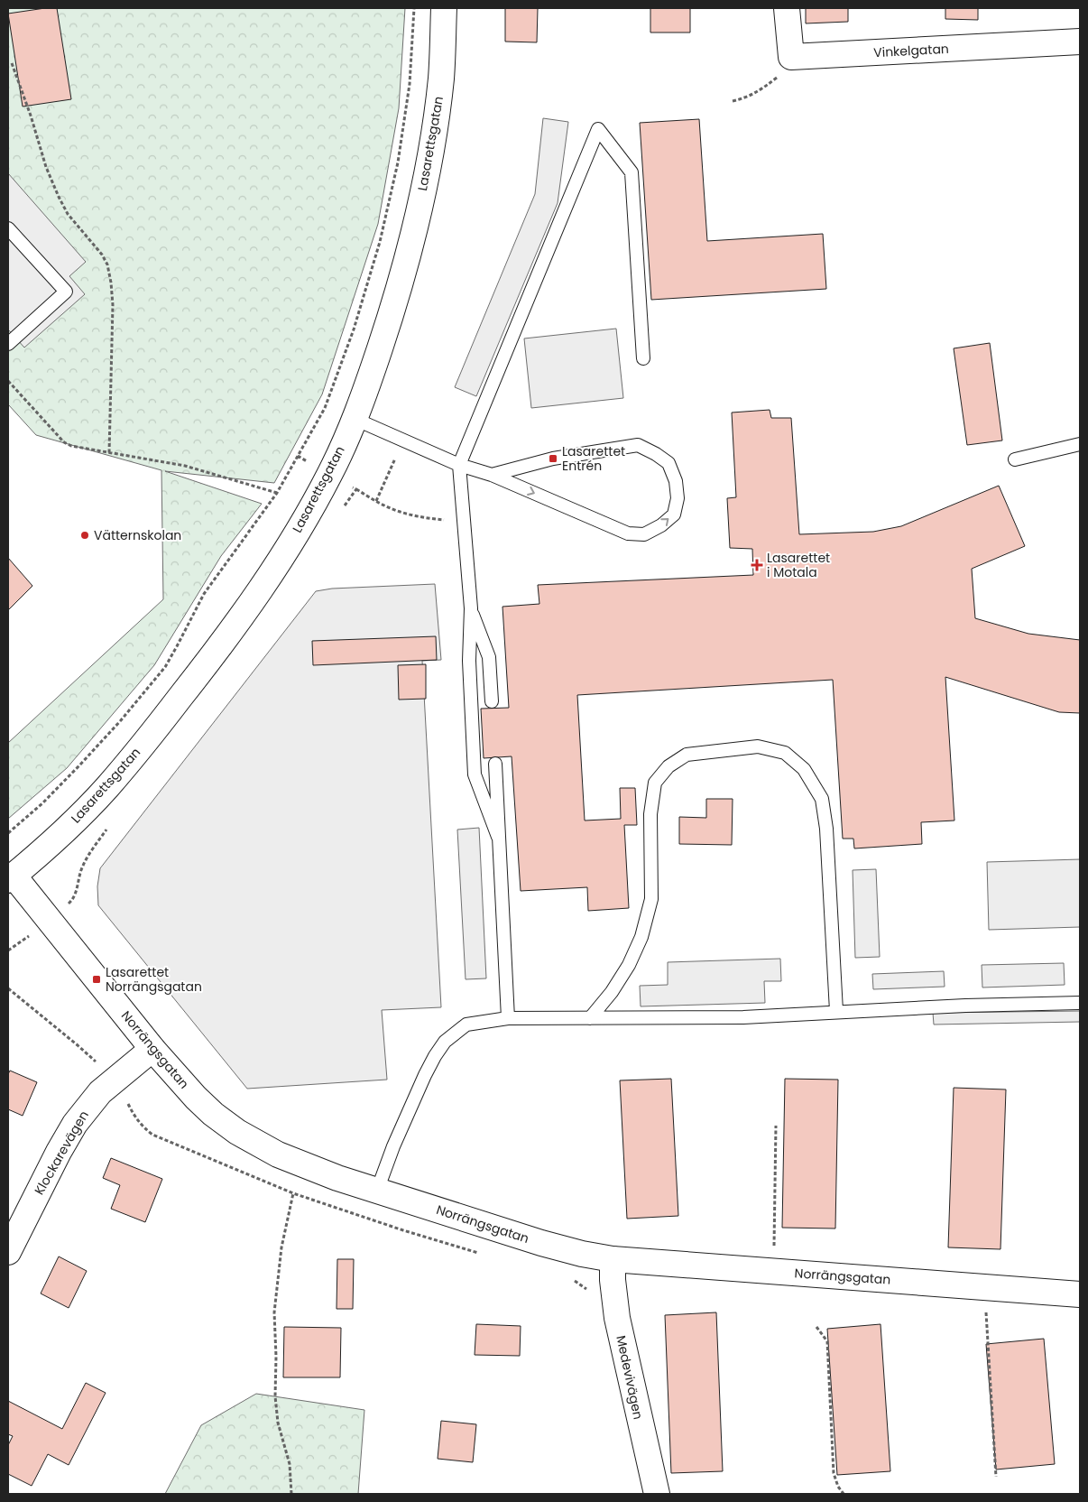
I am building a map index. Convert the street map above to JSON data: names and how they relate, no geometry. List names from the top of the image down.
{
  "streets": {
    "street": [
      "Vinkelgatan",
      "Lasarettsgatan",
      "Norrängsgatan",
      "Klockarevägen",
      "Medevivägen"
    ]
  },
  "crossings": [
    ["Lasarettsgatan", "Norrängsgatan"],
    ["Norrängsgatan", "Klockarevägen"],
    ["Norrängsgatan", "Medevivägen"]
  ],
  "places": {
    "transit": ["Lasarettet Entrén", "Lasarettet Norrängsgatan"],
    "other": ["Vätternskolan"],
    "health": ["Lasarettet i Motala"]
  }
}
